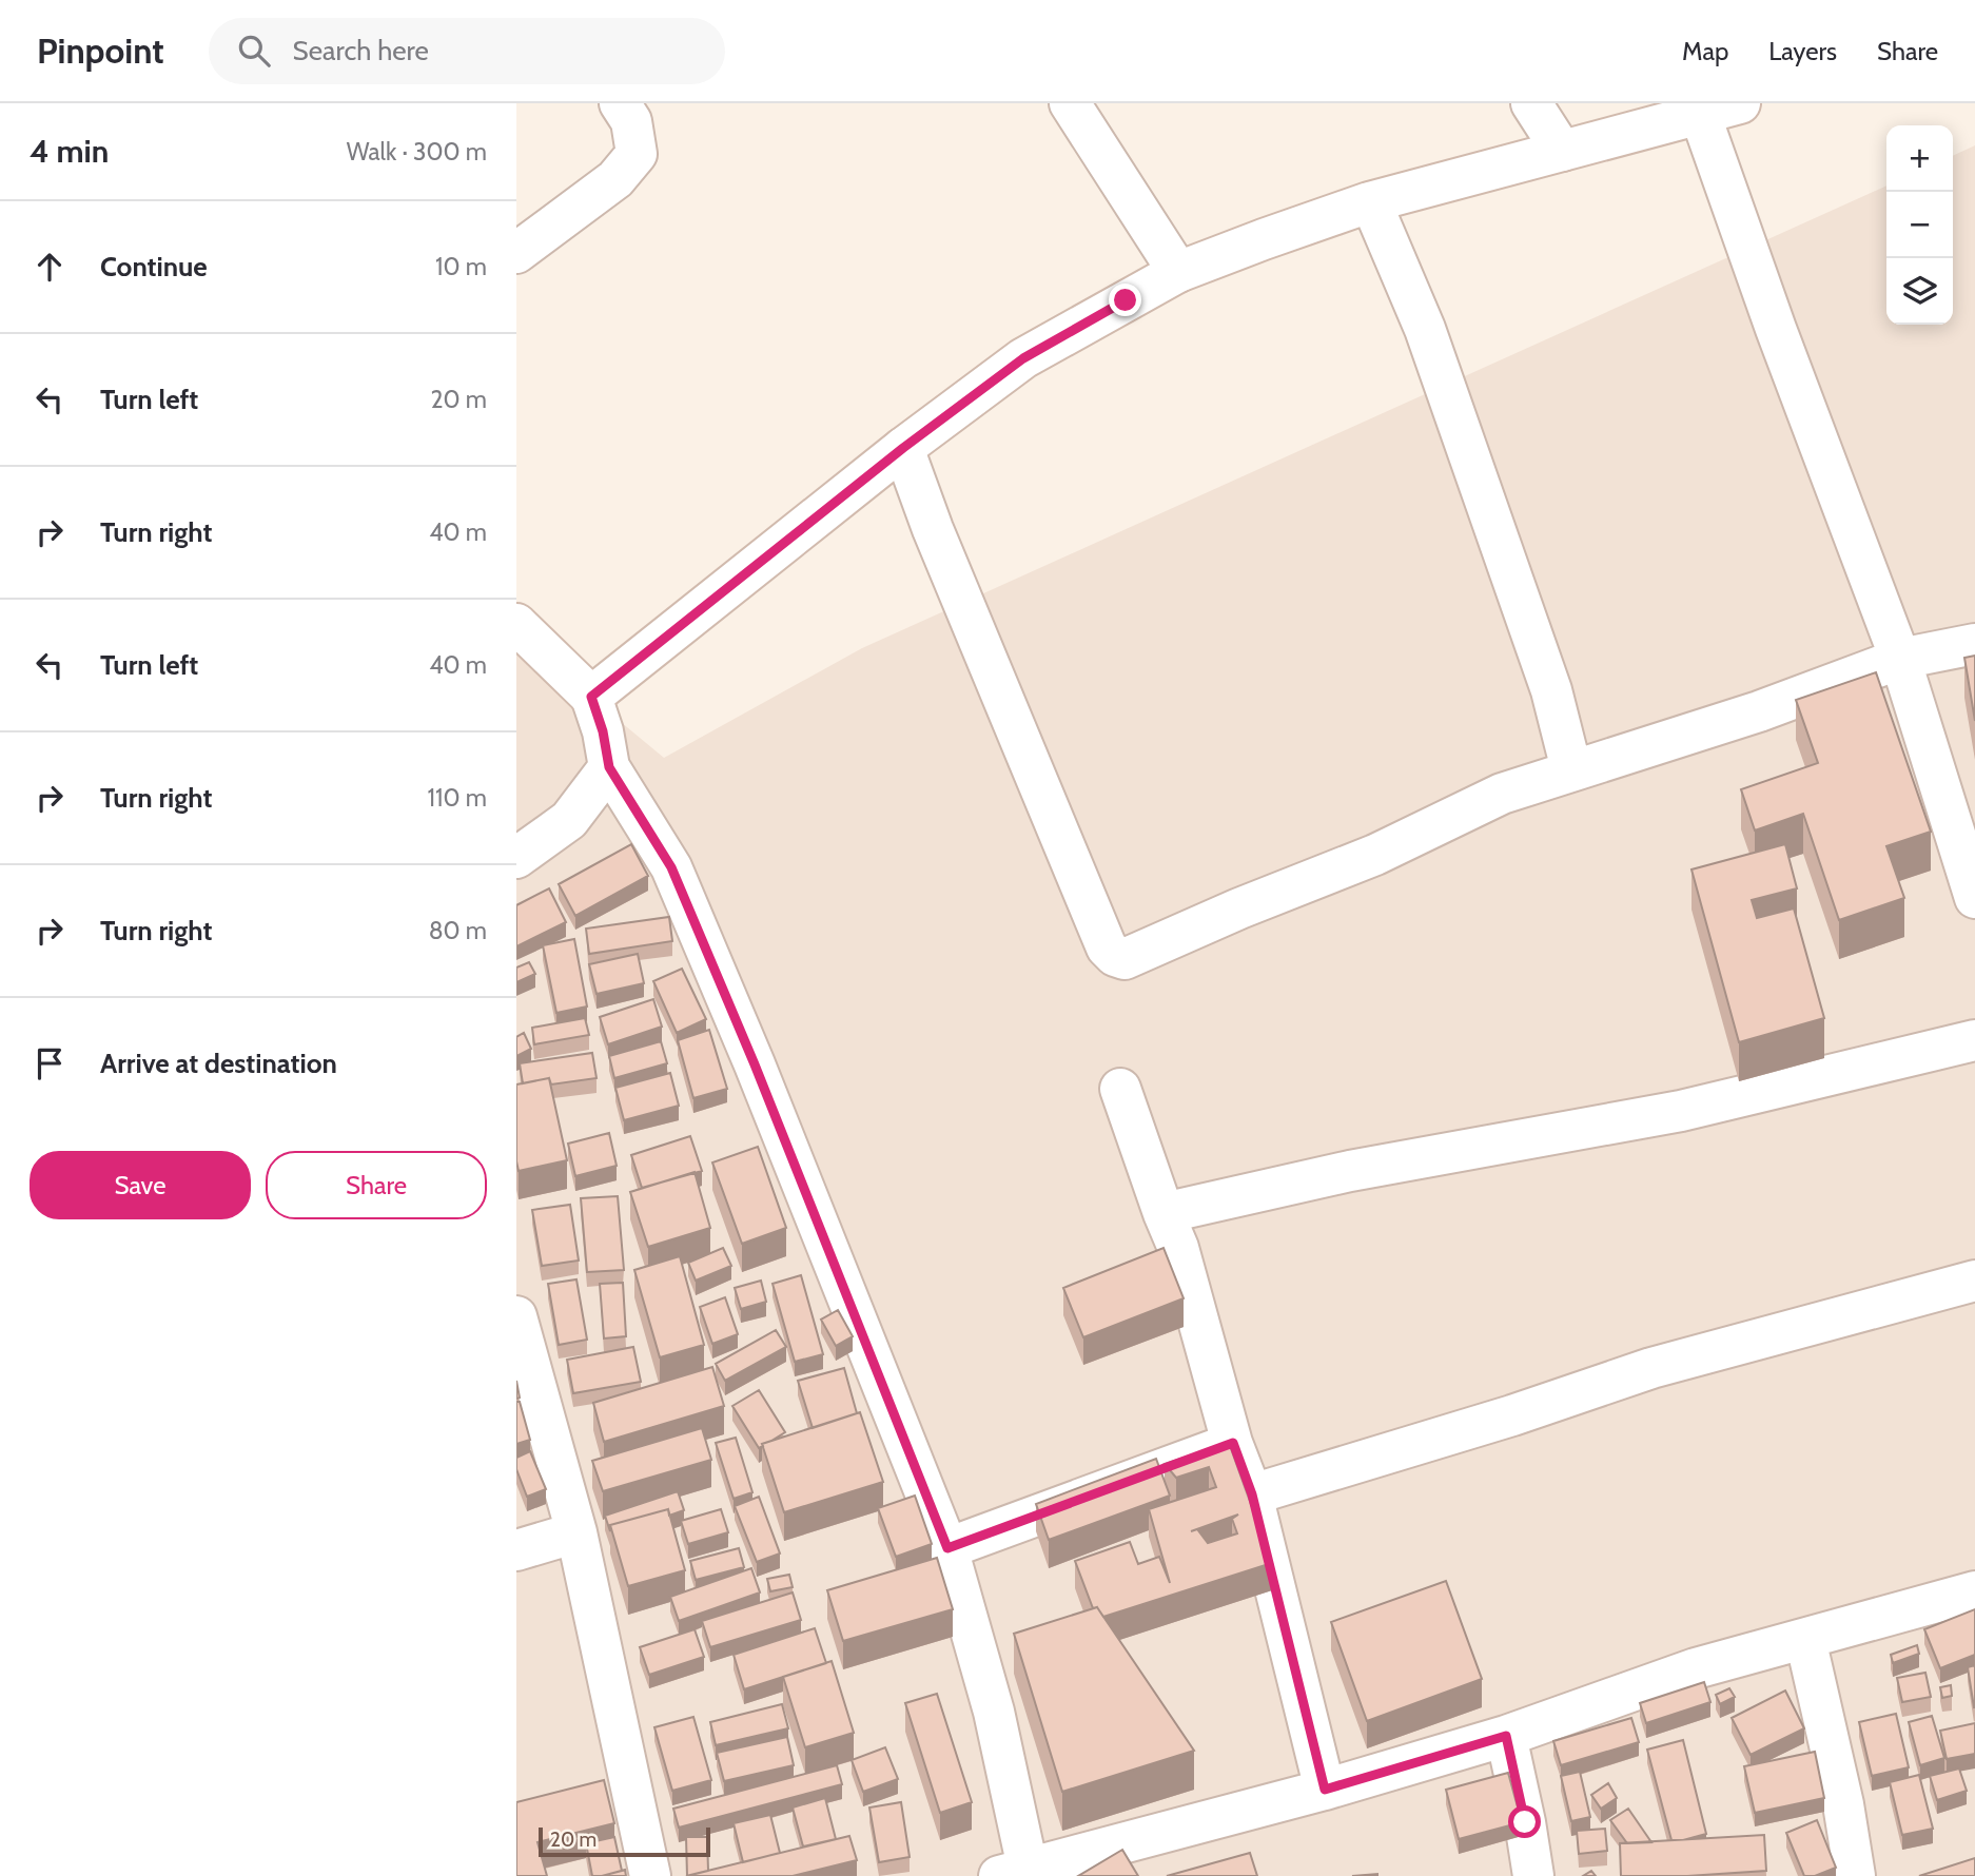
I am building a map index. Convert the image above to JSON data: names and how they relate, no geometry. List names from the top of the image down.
{
  "scale_bar": "20 m",
  "page": {
    "header": "Pinpoint",
    "search": "Search here",
    "nav": ["Map", "Layers", "Share"],
    "heading": ["4 min", "Walk · 300 m"],
    "map_buttons": ["+", "−"],
    "list": [
      ["Continue", "10 m"],
      ["Turn left", "20 m"],
      ["Turn right", "40 m"],
      ["Turn left", "40 m"],
      ["Turn right", "110 m"],
      ["Turn right", "80 m"],
      "Arrive at destination"
    ],
    "buttons": ["Save", "Share"],
    "scale": "20 m"
  }
}
